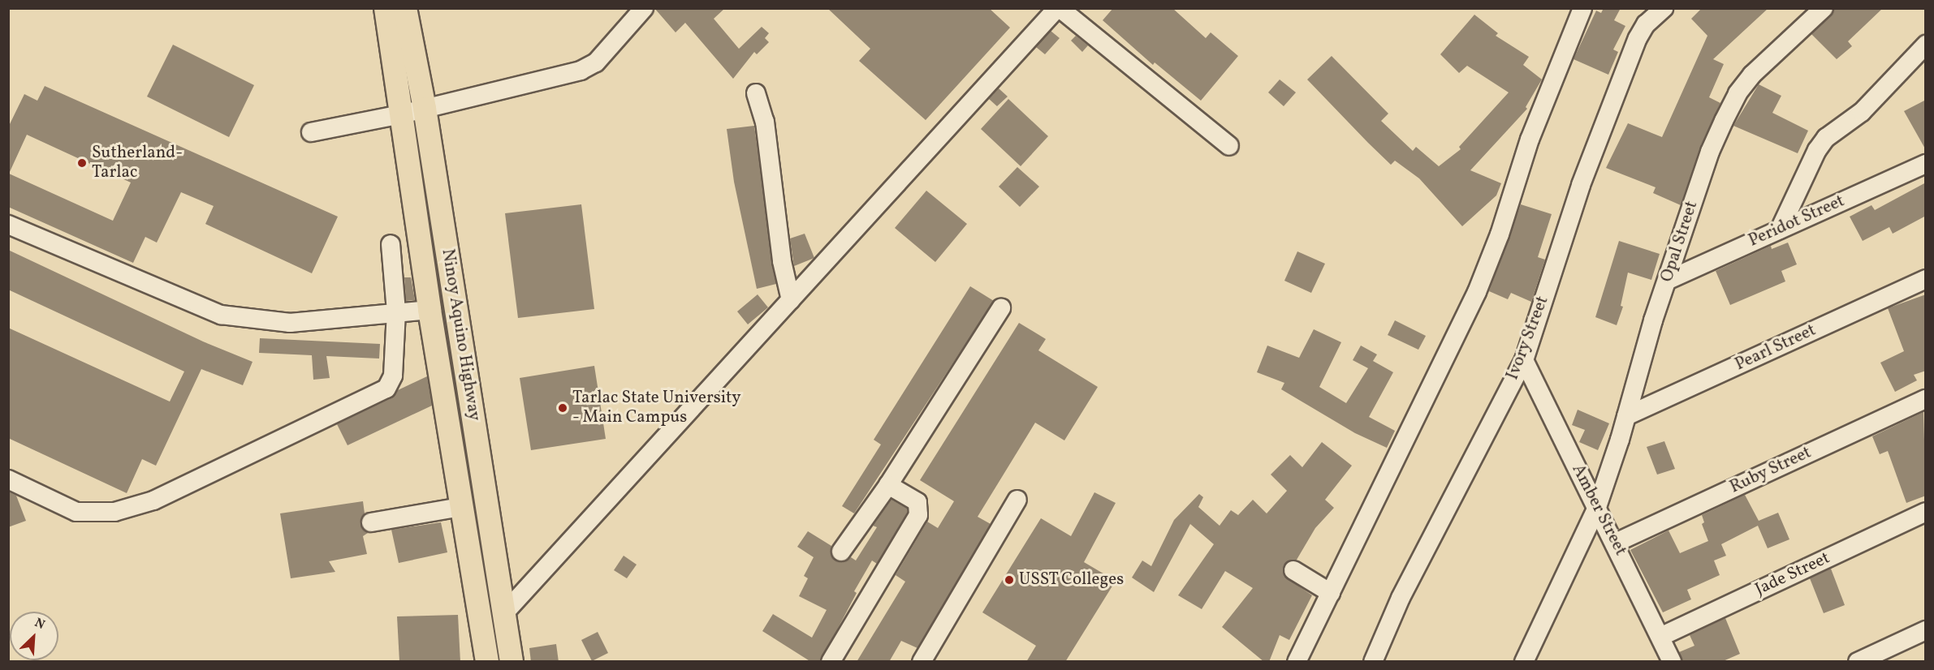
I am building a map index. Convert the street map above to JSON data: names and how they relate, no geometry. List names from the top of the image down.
{
  "streets": {
    "main road": ["Ninoy Aquino Highway"],
    "street": [
      "Peridot Street",
      "Opal Street",
      "Ivory Street",
      "Pearl Street",
      "Ruby Street",
      "Amber Street",
      "Jade Street"
    ]
  },
  "crossings": [
    ["Peridot Street", "Opal Street"],
    ["Opal Street", "Pearl Street"],
    ["Opal Street", "Amber Street"],
    ["Ivory Street", "Amber Street"],
    ["Ruby Street", "Amber Street"],
    ["Amber Street", "Jade Street"]
  ],
  "places": ["Sutherland- Tarlac", "Tarlac State University - Main Campus", "USST Colleges"],
  "north": "top right"
}
